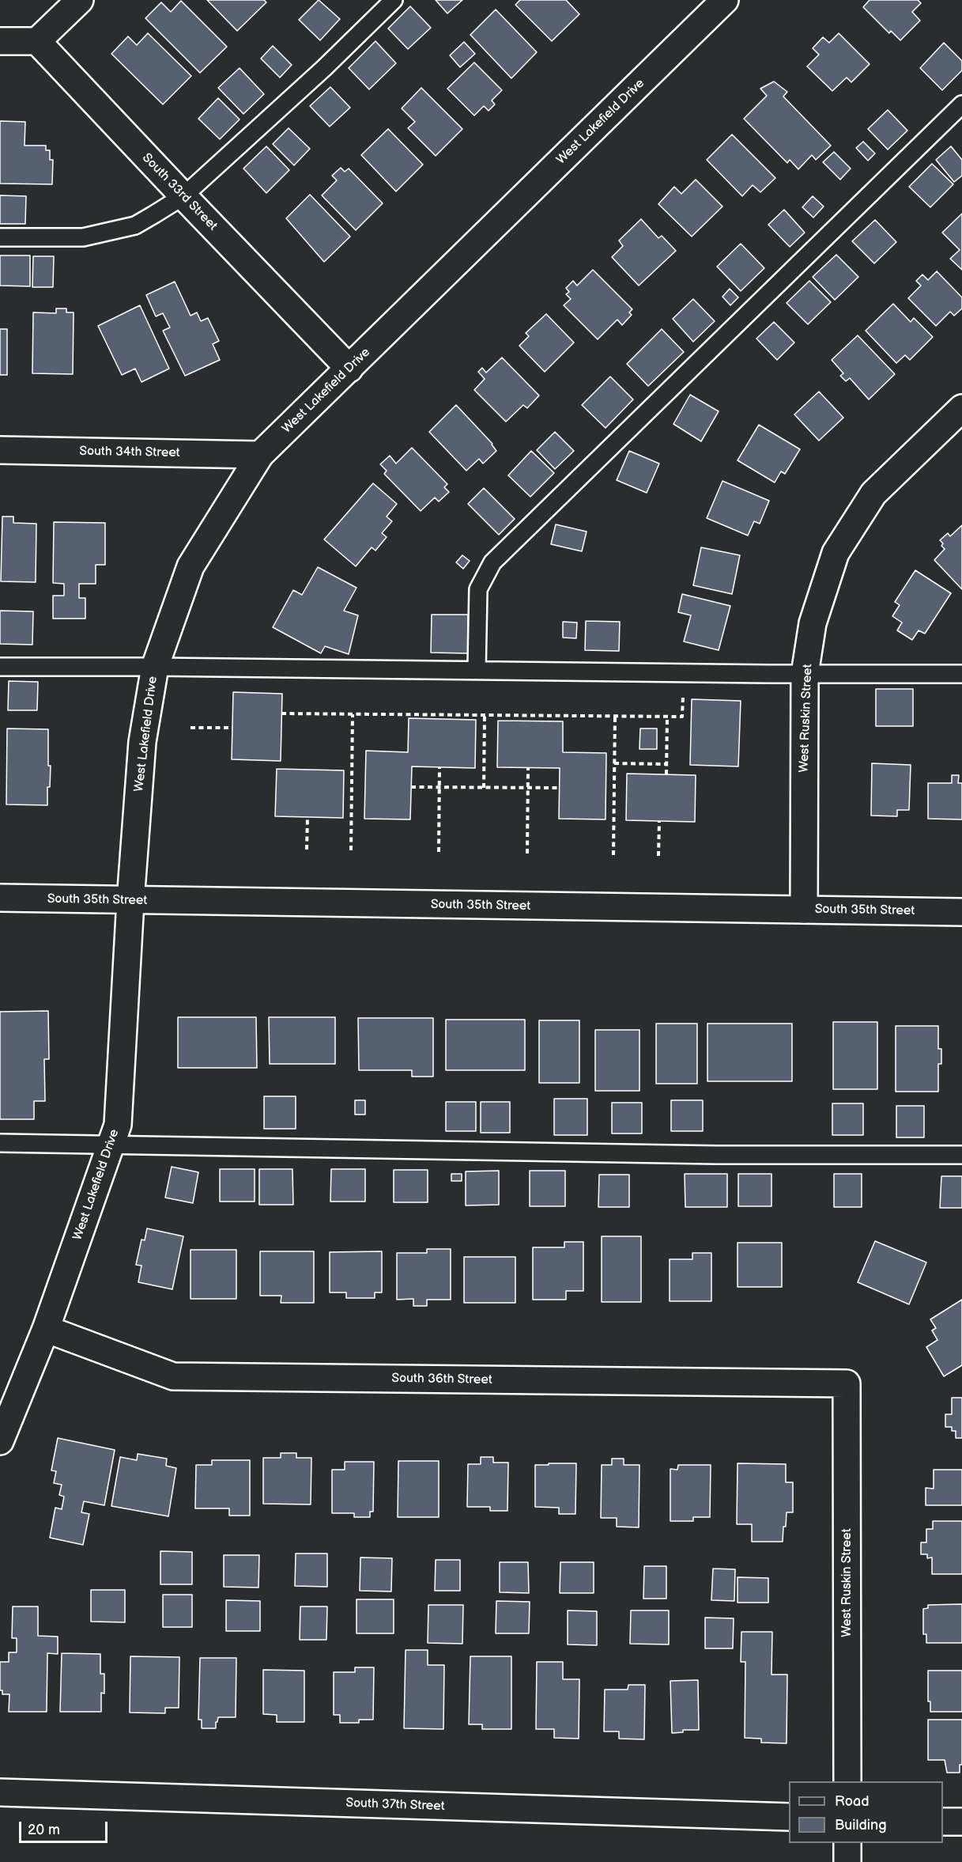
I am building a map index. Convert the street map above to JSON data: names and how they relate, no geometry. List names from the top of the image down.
{
  "streets": {
    "street": [
      "West Lakefield Drive",
      "South 33rd Street",
      "South 34th Street",
      "West Ruskin Street",
      "South 35th Street",
      "South 36th Street",
      "South 37th Street"
    ]
  },
  "crossings": [
    ["West Lakefield Drive", "South 33rd Street"],
    ["West Lakefield Drive", "South 34th Street"],
    ["West Lakefield Drive", "South 35th Street"],
    ["West Lakefield Drive", "South 36th Street"],
    ["West Ruskin Street", "South 35th Street"],
    ["West Ruskin Street", "South 36th Street"]
  ],
  "legend": ["Road", "Building"],
  "scale_bar": "20 m"
}
